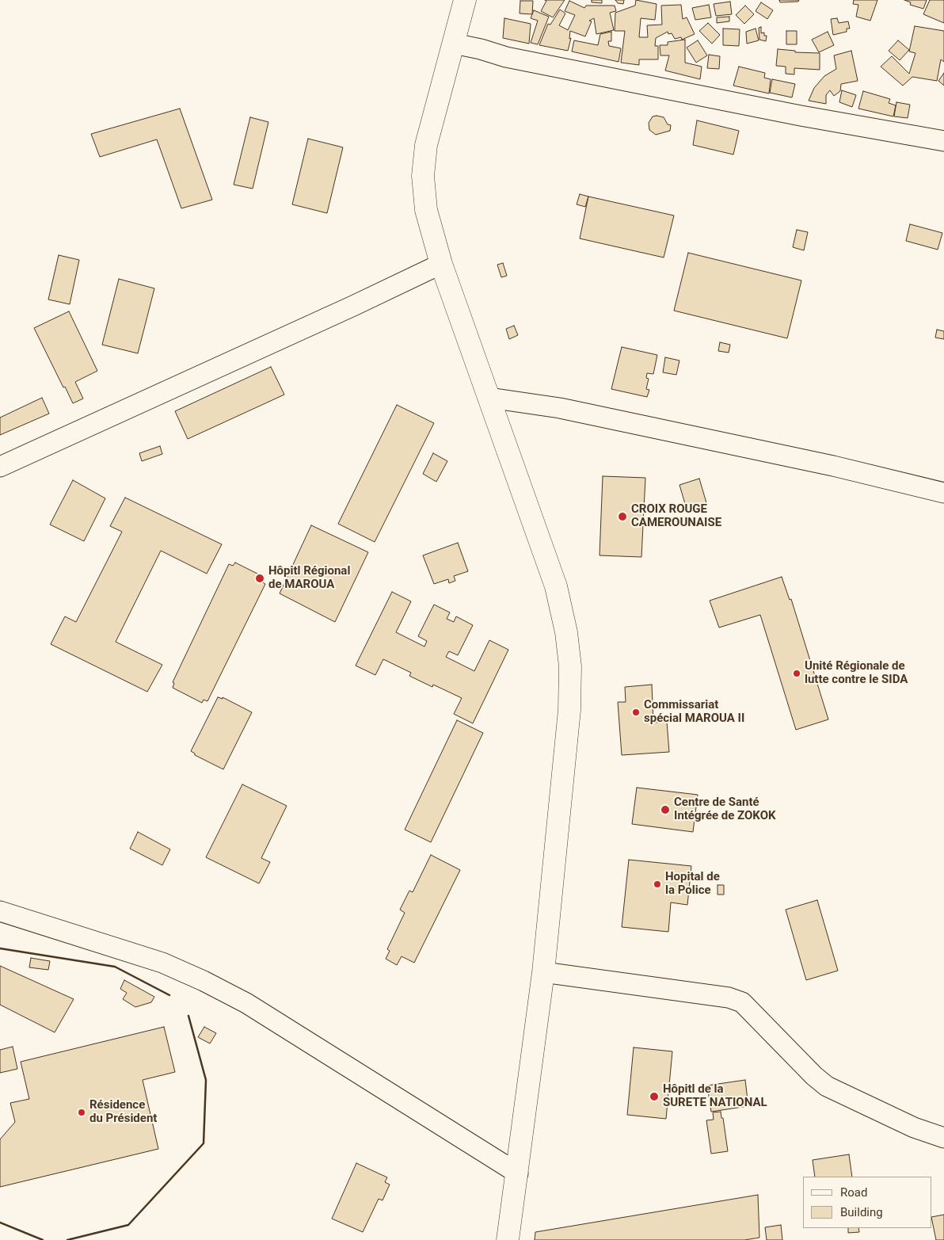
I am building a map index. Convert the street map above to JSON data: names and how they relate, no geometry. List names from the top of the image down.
{
  "places": [
    "CROIX ROUGE CAMEROUNAISE",
    "Hôpitl Régional de MAROUA",
    "Unité Régionale de lutte contre le SIDA",
    "Commissariat spécial MAROUA II",
    "Centre de Santé Intégrée de ZOKOK",
    "Hopital de la Police",
    "Hôpitl de la SURETE NATIONAL",
    "Résidence du Président"
  ],
  "legend": ["Road", "Building"]
}
